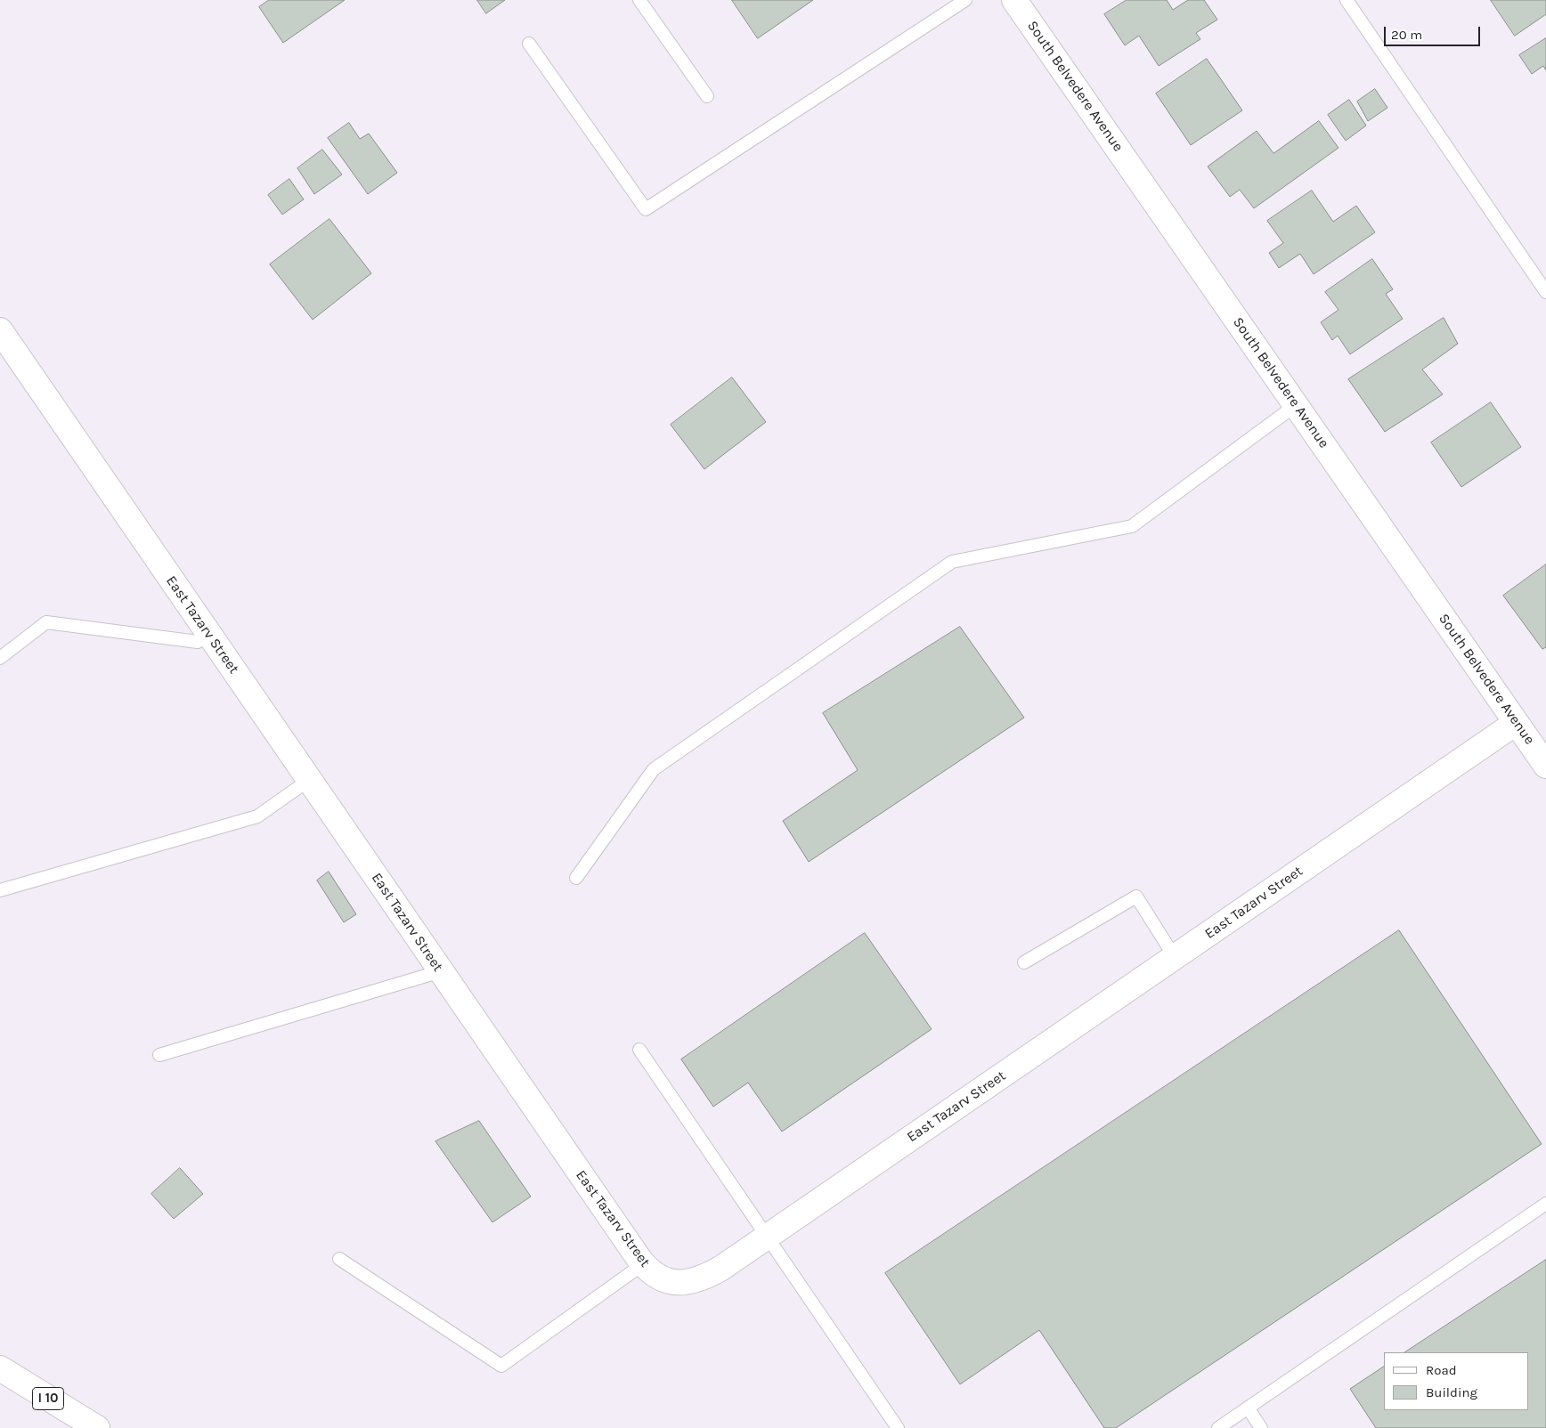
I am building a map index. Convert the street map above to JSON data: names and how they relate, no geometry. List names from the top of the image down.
{
  "streets": {
    "main road": ["South Belvedere Avenue", "East Tazarv Street", "I 10"]
  },
  "crossings": [
    ["South Belvedere Avenue", "East Tazarv Street"]
  ],
  "legend": ["Road", "Building"],
  "scale_bar": "20 m"
}
